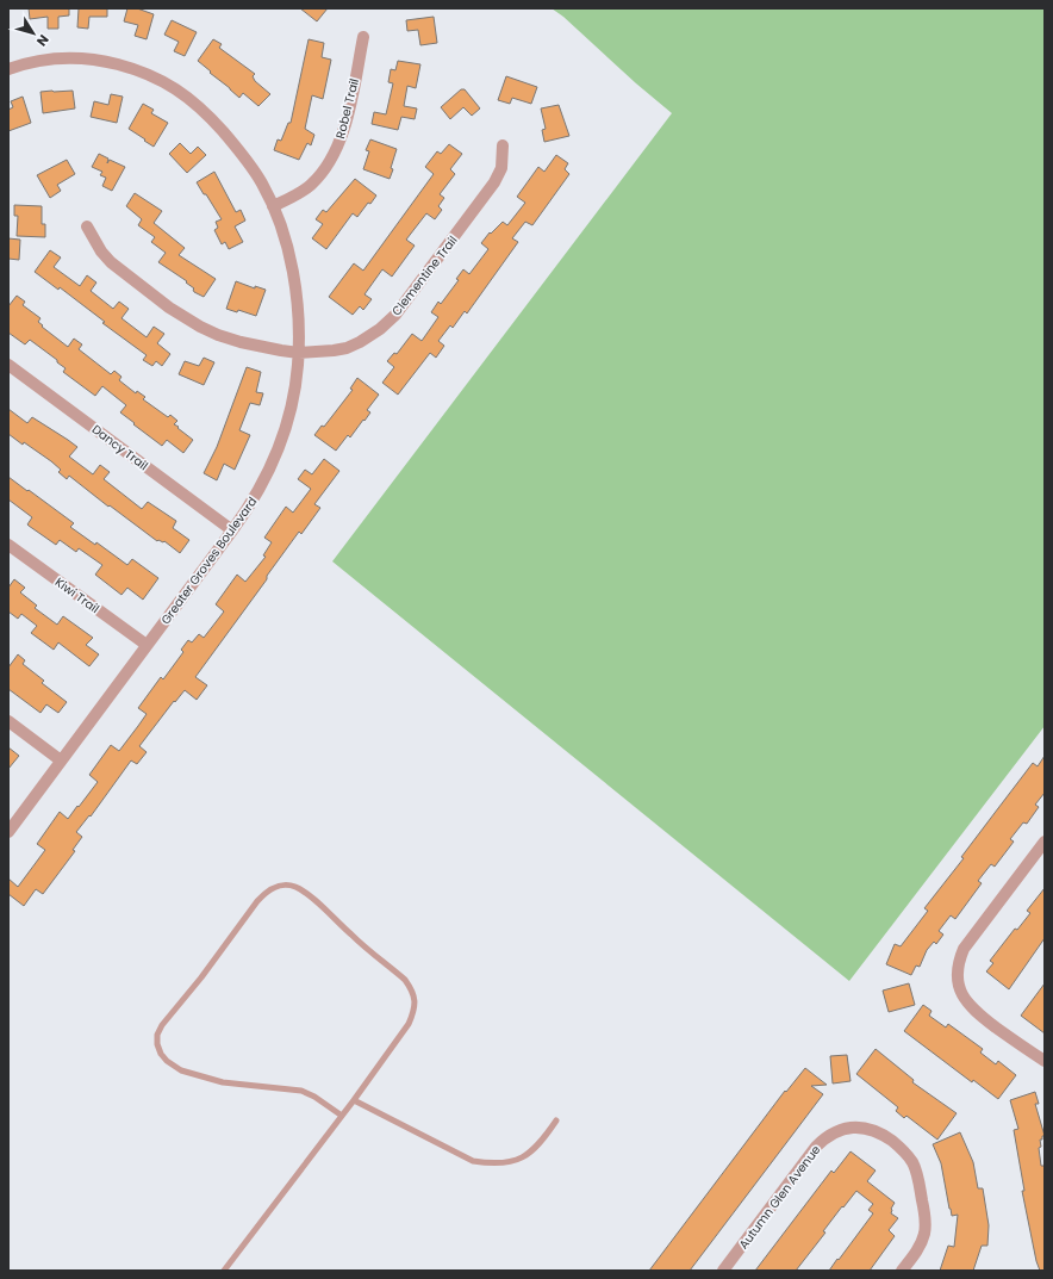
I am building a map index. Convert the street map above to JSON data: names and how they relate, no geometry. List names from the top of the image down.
{
  "streets": {
    "street": [
      "Robel Trail",
      "Clementine Trail",
      "Dancy Trail",
      "Greater Groves Boulevard",
      "Kiwi Trail",
      "Autumn Glen Avenue"
    ]
  },
  "crossings": [
    ["Robel Trail", "Greater Groves Boulevard"],
    ["Clementine Trail", "Greater Groves Boulevard"],
    ["Dancy Trail", "Greater Groves Boulevard"],
    ["Greater Groves Boulevard", "Kiwi Trail"]
  ],
  "north": "bottom right"
}
